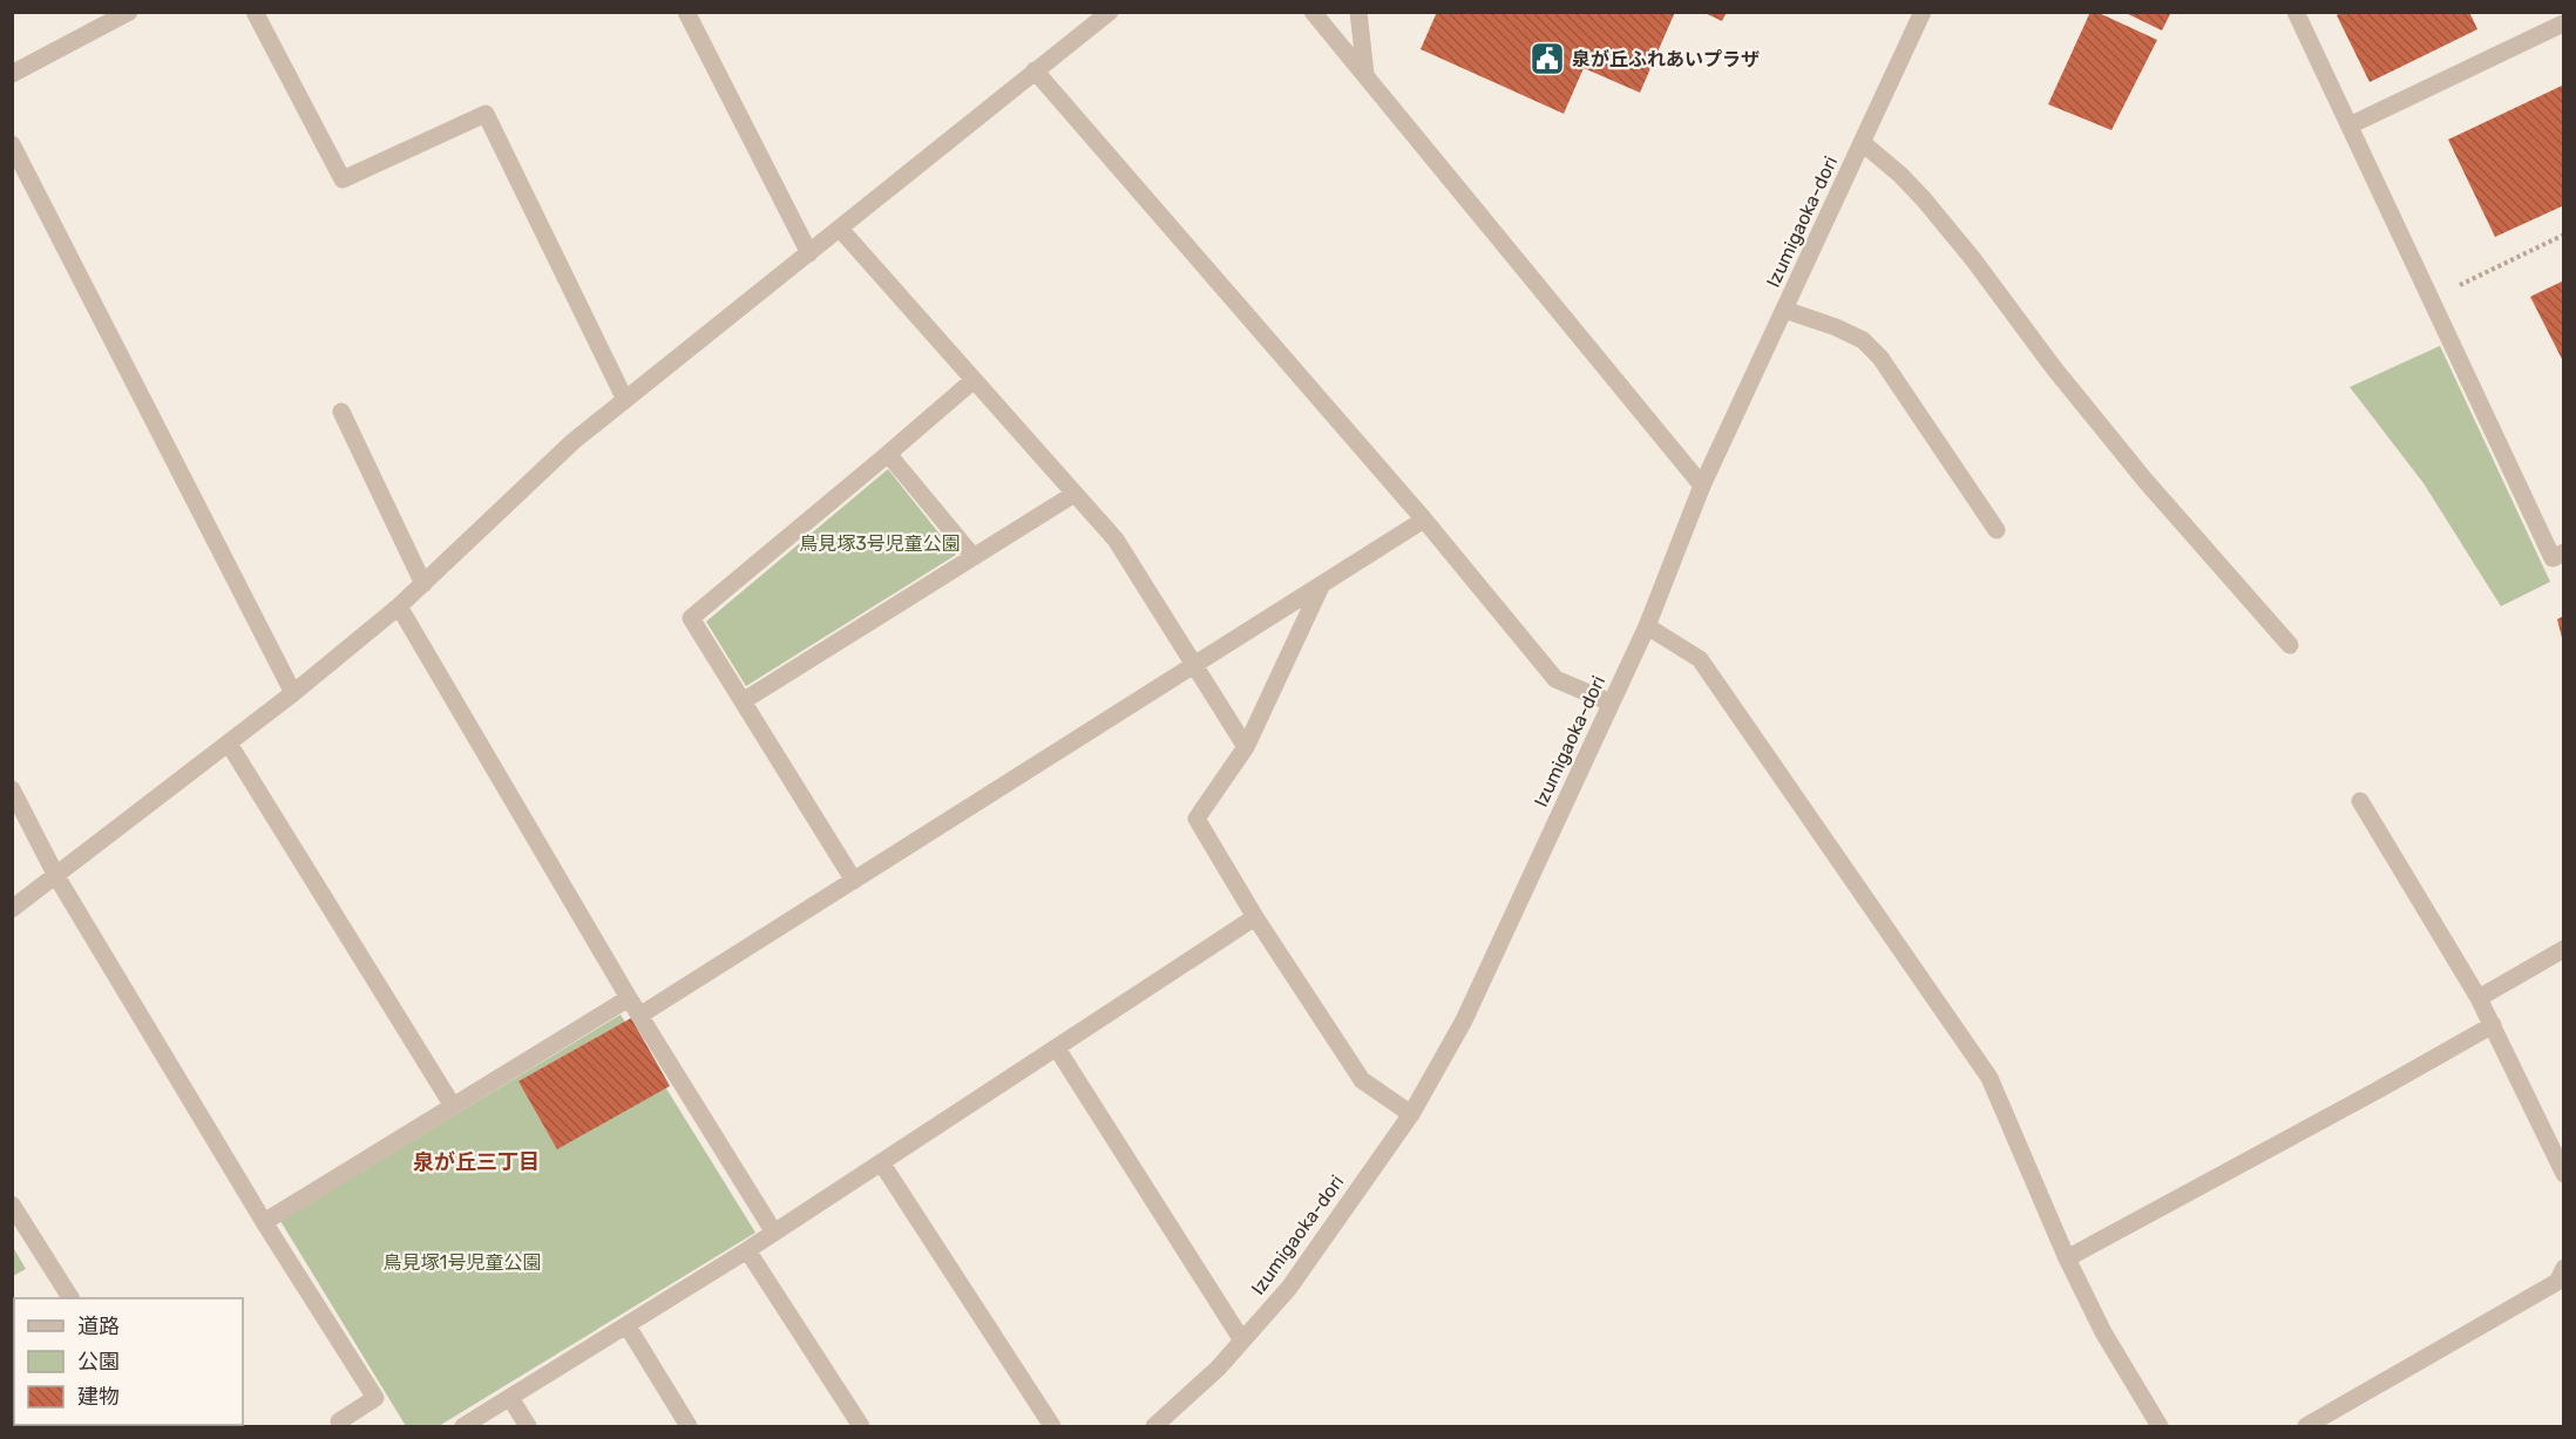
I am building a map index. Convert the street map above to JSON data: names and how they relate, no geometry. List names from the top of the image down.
{
  "streets": {
    "street": ["Izumigaoka-dori"]
  },
  "districts": ["泉が丘三丁目"],
  "parks": ["鳥見塚3号児童公園", "鳥見塚1号児童公園"],
  "places": {
    "public building": ["泉が丘ふれあいプラザ"]
  },
  "legend": ["道路", "公園", "建物"]
}
